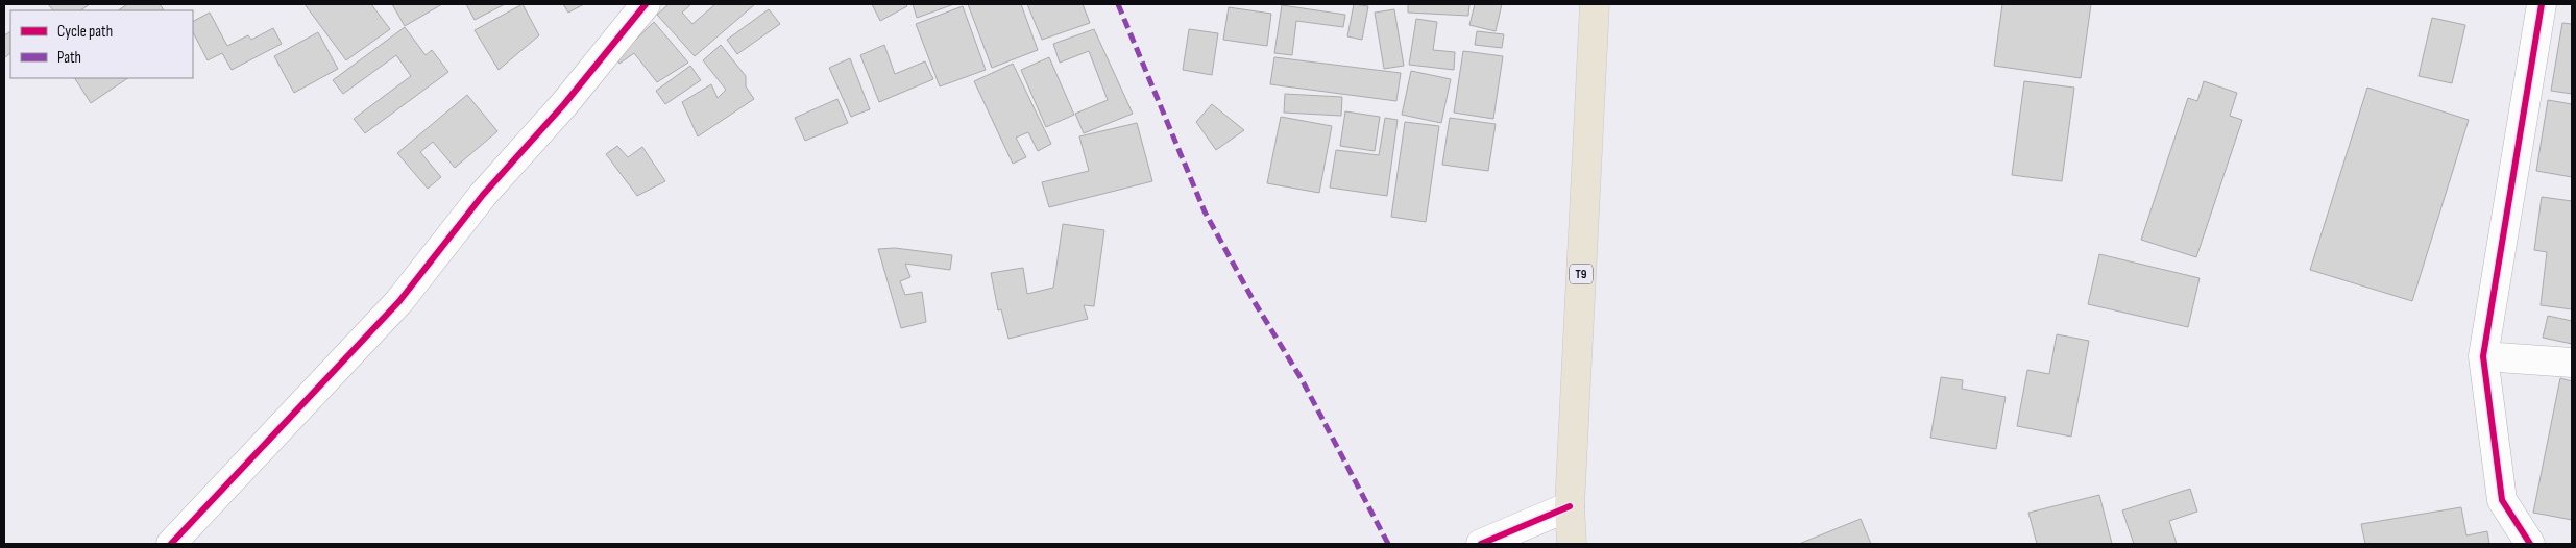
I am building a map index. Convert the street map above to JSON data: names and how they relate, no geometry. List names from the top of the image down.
{
  "streets": {
    "highway": ["T9"]
  },
  "legend": ["Cycle path", "Path"]
}
